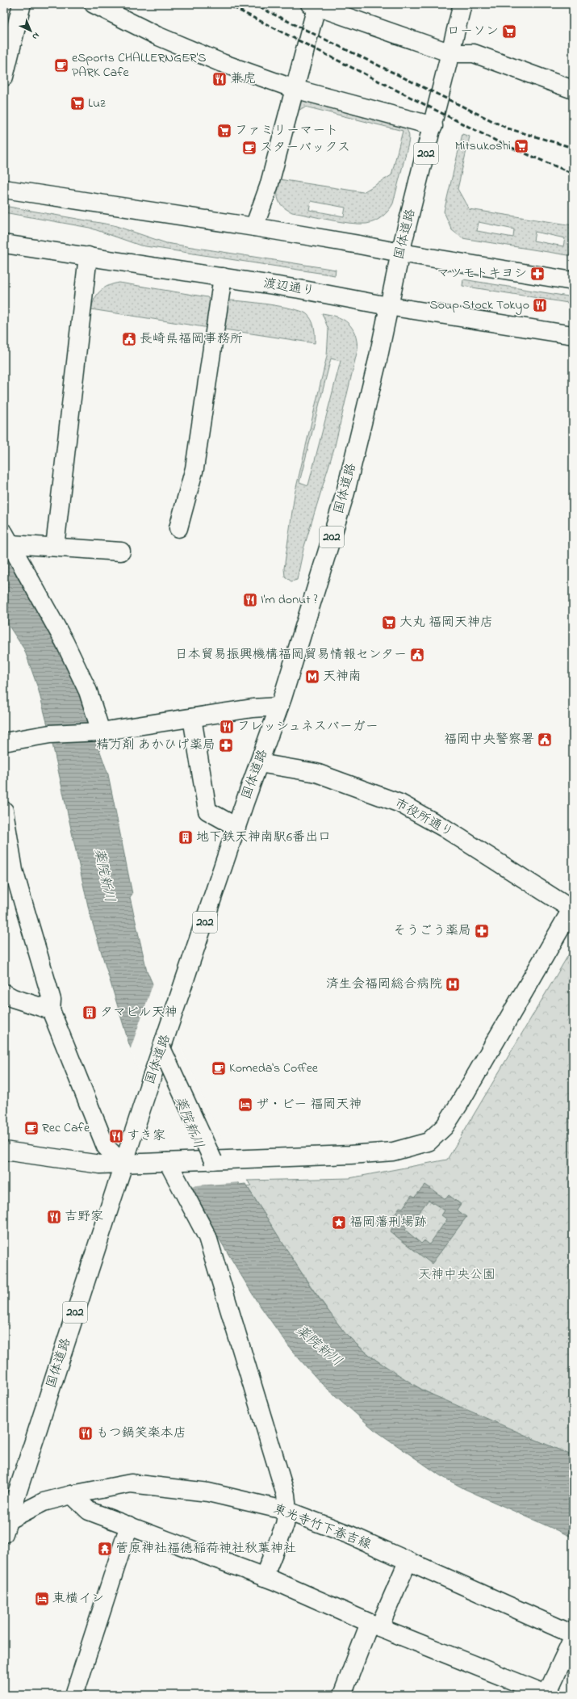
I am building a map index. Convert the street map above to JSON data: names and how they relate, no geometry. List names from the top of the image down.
{
  "streets": {
    "main road": [
      "202",
      "国体道路",
      "渡辺通り",
      "市役所通り",
      "東光寺竹下春吉線"
    ]
  },
  "crossings": [
    ["国体道路", "渡辺通り"],
    ["国体道路", "市役所通り"],
    ["国体道路", "東光寺竹下春吉線"]
  ],
  "water": ["薬院新川"],
  "parks": ["天神中央公園"],
  "places": {
    "supermarket": [
      "ローソン",
      "Luz",
      "ファミリーマート",
      "Mitsukoshi",
      "大丸 福岡天神店"
    ],
    "cafe": [
      "eSports CHALLERNGER'S PARK Cafe",
      "スターバックス",
      "Komeda's Coffee",
      "Rec Cafe"
    ],
    "restaurant": [
      "兼虎",
      "Soup Stock Tokyo",
      "I'm donut ?",
      "フレッシュネスバーガー",
      "すき家",
      "吉野家",
      "もつ鍋笑楽本店"
    ],
    "pharmacy": ["マツモトキヨシ", "精力剤 あかひげ薬局", "そうごう薬局"],
    "public building": ["長崎県福岡事務所", "日本貿易振興機構福岡貿易情報センター", "福岡中央警察署"],
    "metro station": ["天神南"],
    "building": ["地下鉄天神南駅6番出口", "タマビル天神"],
    "hospital": ["済生会福岡総合病院"],
    "hotel": ["ザ・ビー 福岡天神", "東横イン"],
    "place": ["福岡藩刑場跡"],
    "temple": ["菅原神社福徳稲荷神社秋葉神社"]
  },
  "north": "bottom right"
}
